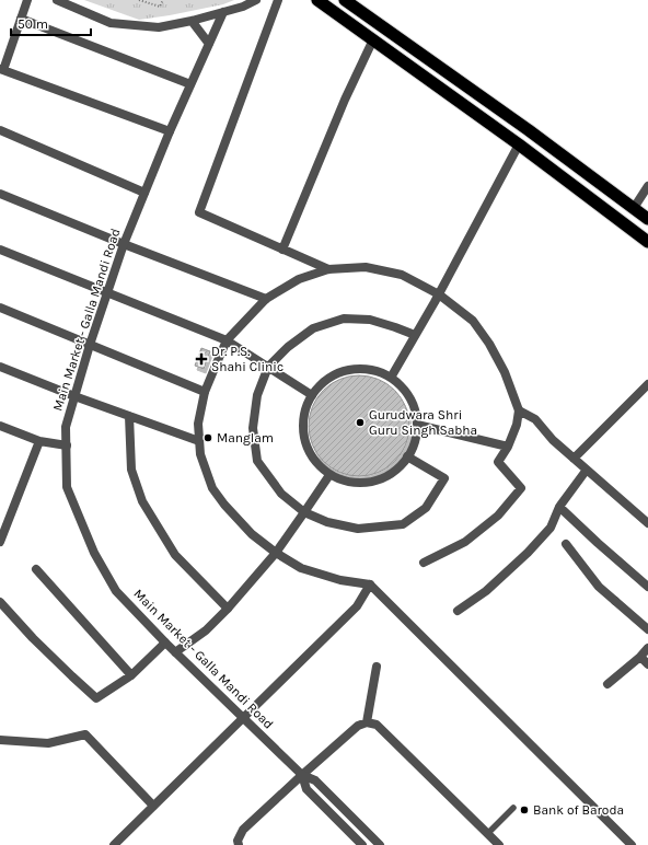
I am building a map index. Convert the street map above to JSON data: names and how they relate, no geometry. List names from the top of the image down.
{
  "streets": {
    "street": ["Main Market - Galla Mandi Road"]
  },
  "places": {
    "health": ["Dr. P.S. Shahi Clinic"],
    "other": ["Gurudwara Shri Guru Singh Sabha", "Manglam", "Bank of Baroda"]
  },
  "scale_bar": "50 m"
}
